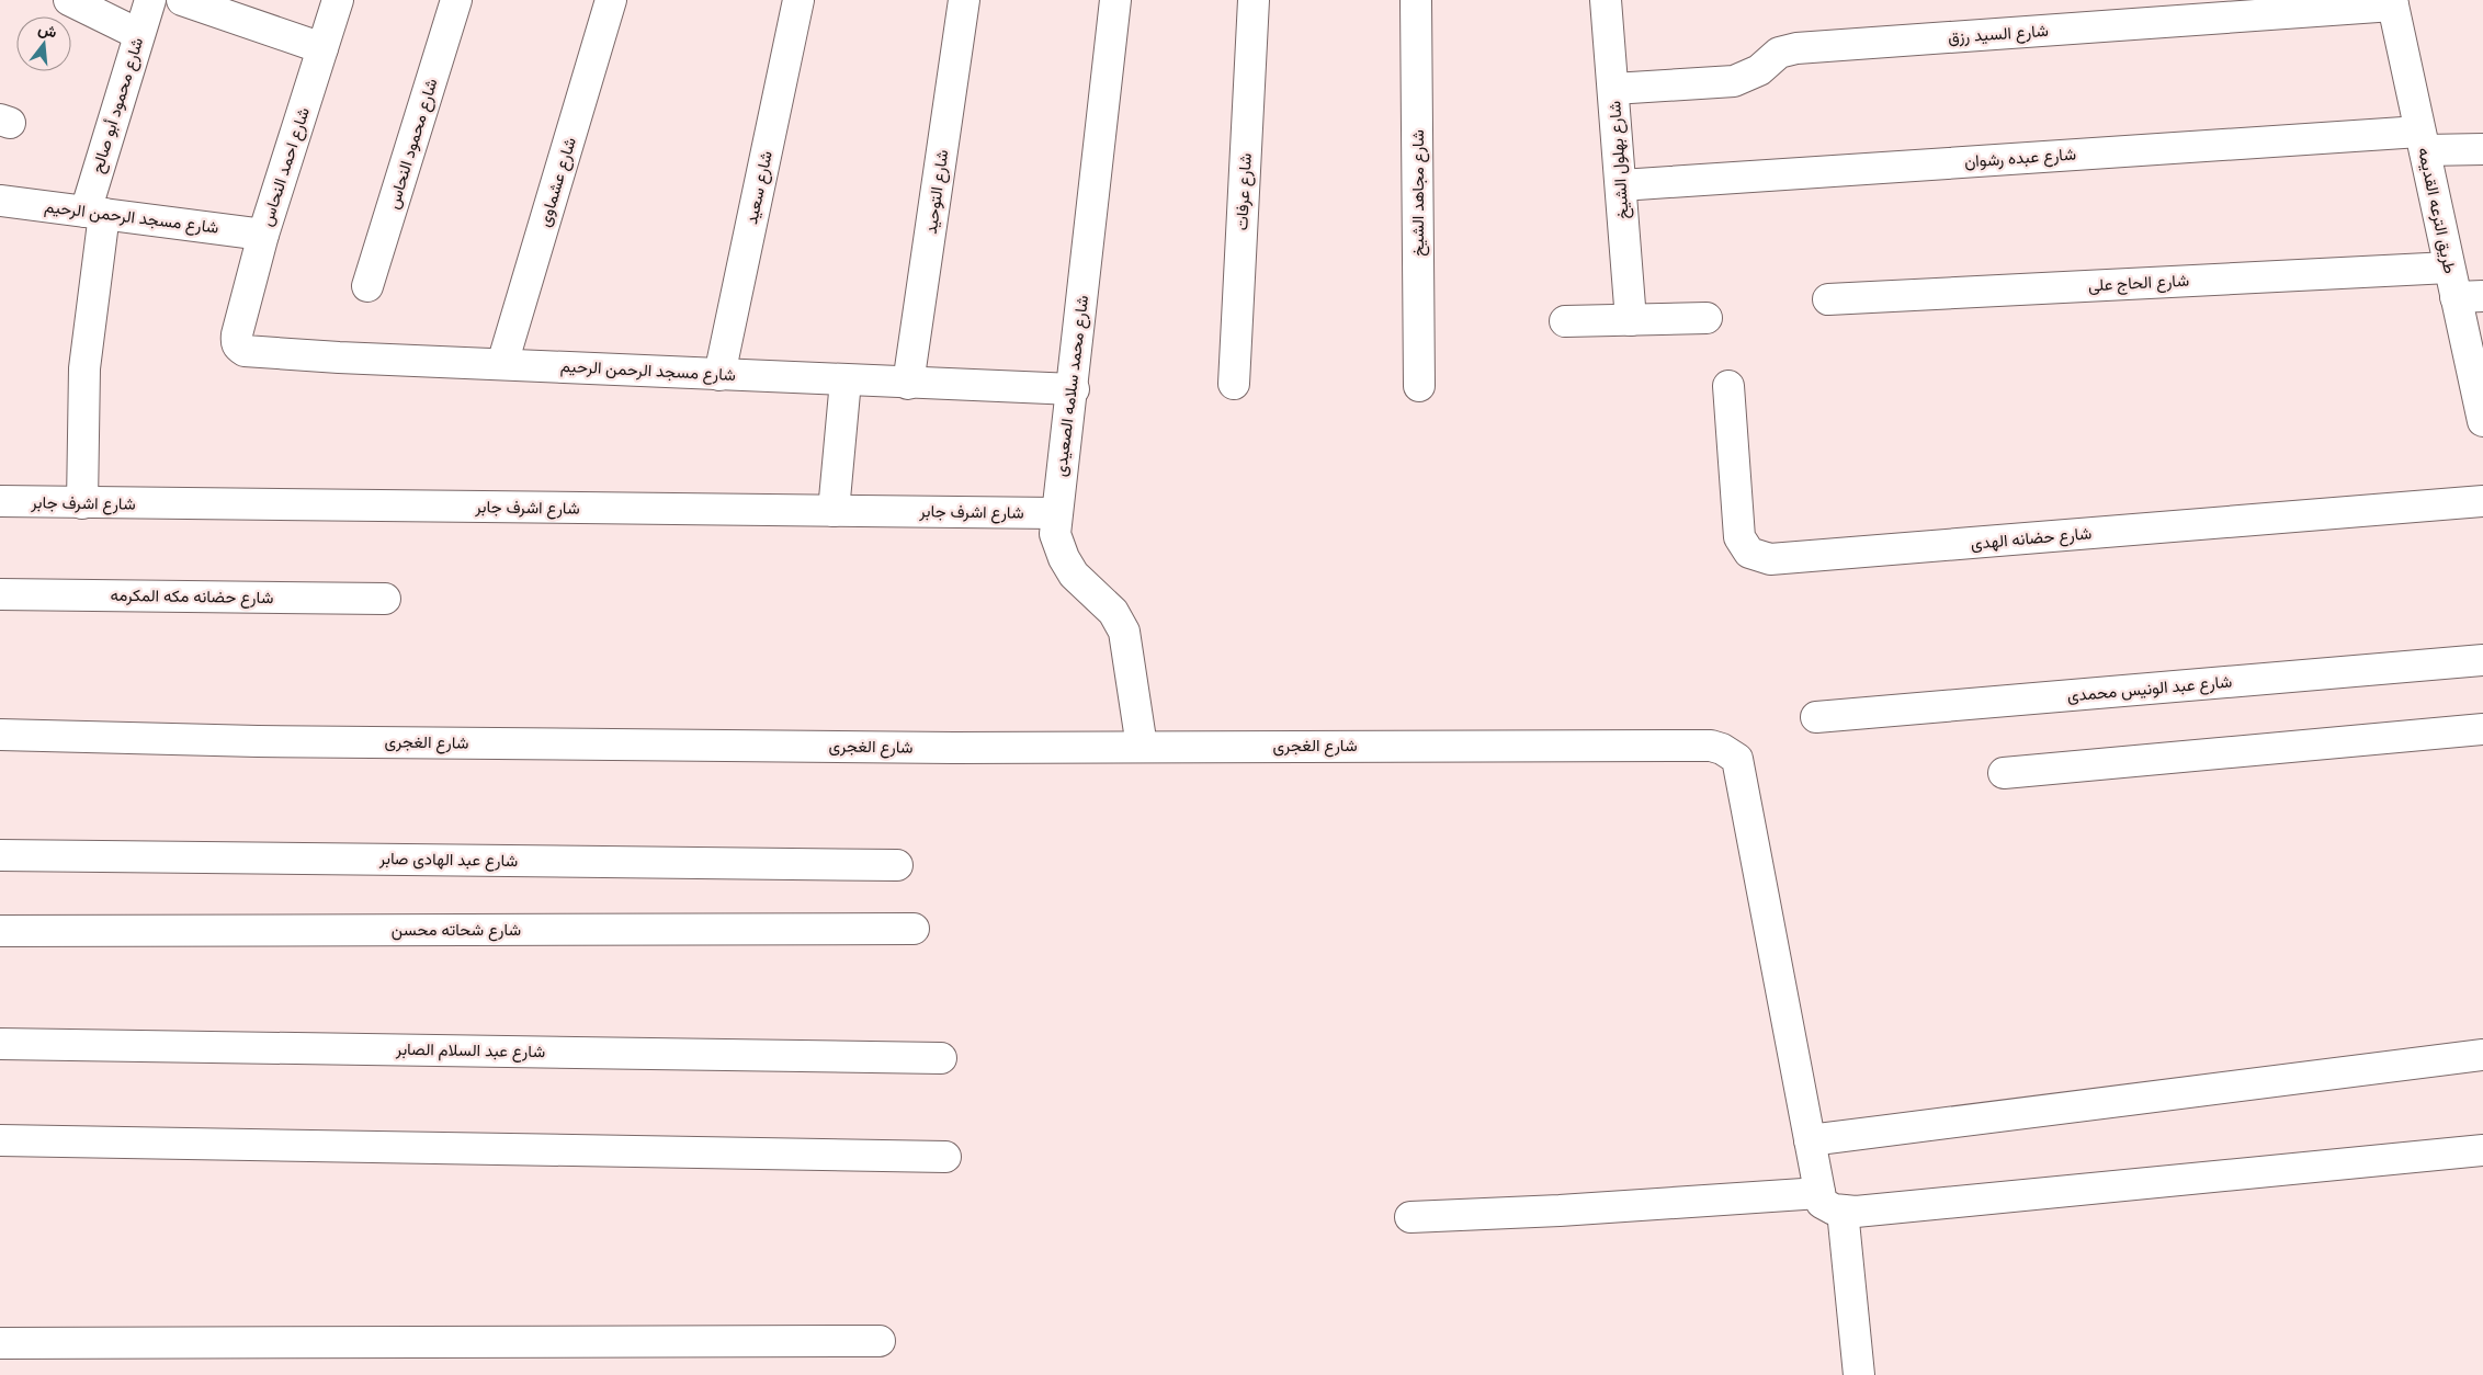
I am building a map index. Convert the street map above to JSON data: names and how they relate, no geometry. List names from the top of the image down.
{
  "streets": {
    "street": [
      "شارع السيد رزق",
      "شارع محمود أبو صالح",
      "شارع محمود النحاس",
      "شارع عبده رشوان",
      "شارع بهلول الشيخ",
      "شارع احمد النحاس",
      "شارع عشماوى",
      "شارع سعيد",
      "شارع التوحيد",
      "شارع عرفات",
      "شارع مجاهد الشيخ",
      "طريق الترعه القديمه",
      "شارع مسجد الرحمن الرحيم",
      "شارع الحاج على",
      "شارع محمد سلامه الصعيدى",
      "شارع اشرف جابر",
      "شارع حضانه الهدى",
      "شارع حضانه مكه المكرمه",
      "شارع عبد الونيس محمدى",
      "شارع الغجرى",
      "شارع عبد الهادى صابر",
      "شارع شحاته محسن",
      "شارع عبد السلام الصابر"
    ]
  },
  "crossings": [
    ["شارع السيد رزق", "شارع بهلول الشيخ"],
    ["شارع السيد رزق", "طريق الترعه القديمه"],
    ["شارع محمود أبو صالح", "شارع مسجد الرحمن الرحيم"],
    ["شارع محمود أبو صالح", "شارع اشرف جابر"],
    ["شارع عبده رشوان", "شارع بهلول الشيخ"],
    ["شارع عبده رشوان", "طريق الترعه القديمه"],
    ["شارع احمد النحاس", "شارع مسجد الرحمن الرحيم"],
    ["شارع عشماوى", "شارع مسجد الرحمن الرحيم"],
    ["شارع سعيد", "شارع مسجد الرحمن الرحيم"],
    ["شارع التوحيد", "شارع مسجد الرحمن الرحيم"],
    ["طريق الترعه القديمه", "شارع الحاج على"],
    ["شارع مسجد الرحمن الرحيم", "شارع محمد سلامه الصعيدى"],
    ["شارع محمد سلامه الصعيدى", "شارع اشرف جابر"],
    ["شارع محمد سلامه الصعيدى", "شارع الغجرى"]
  ],
  "north": "top"
}
